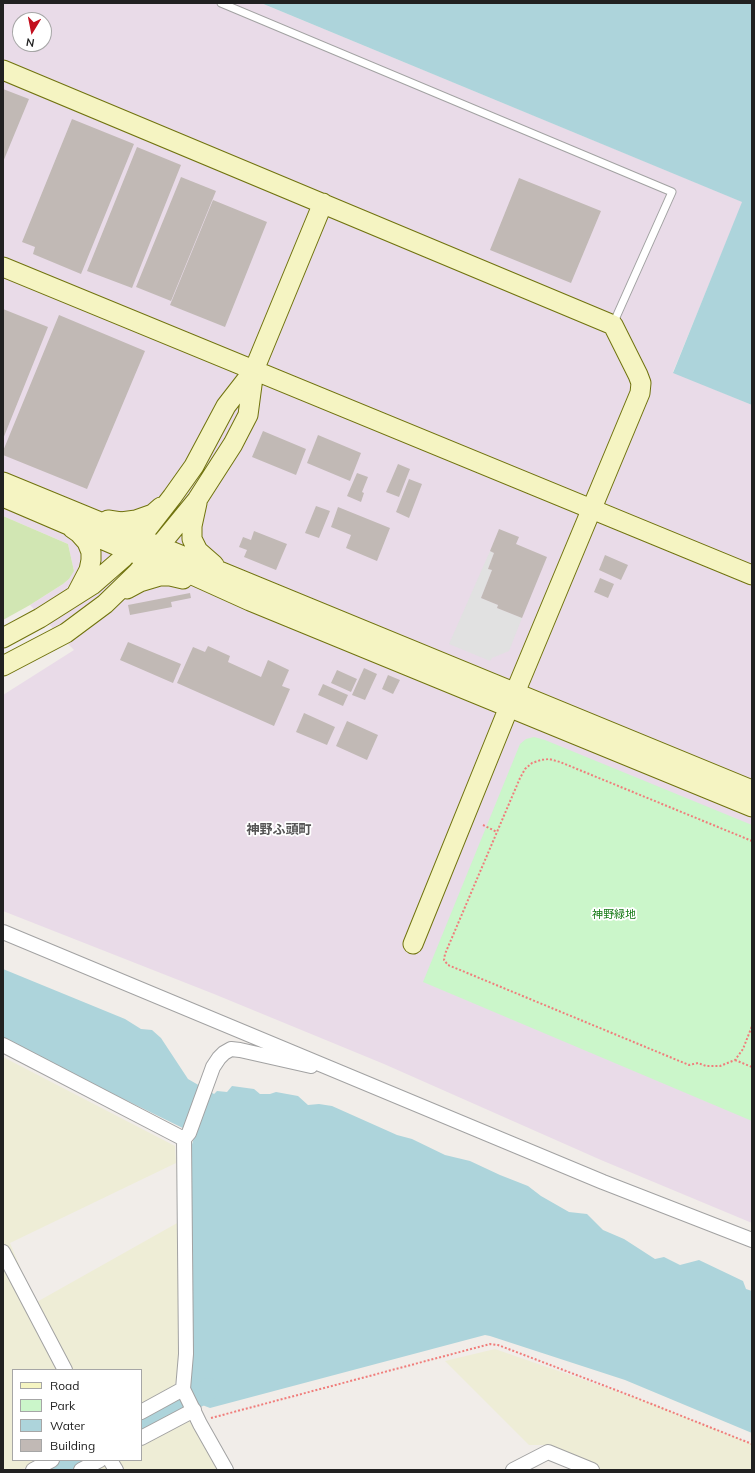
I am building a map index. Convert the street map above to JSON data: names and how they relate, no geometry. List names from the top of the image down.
{
  "districts": ["神野ふ頭町"],
  "parks": ["神野緑地"],
  "legend": [
    "Road",
    "Park",
    "Water",
    "Building"
  ],
  "north": "bottom"
}
